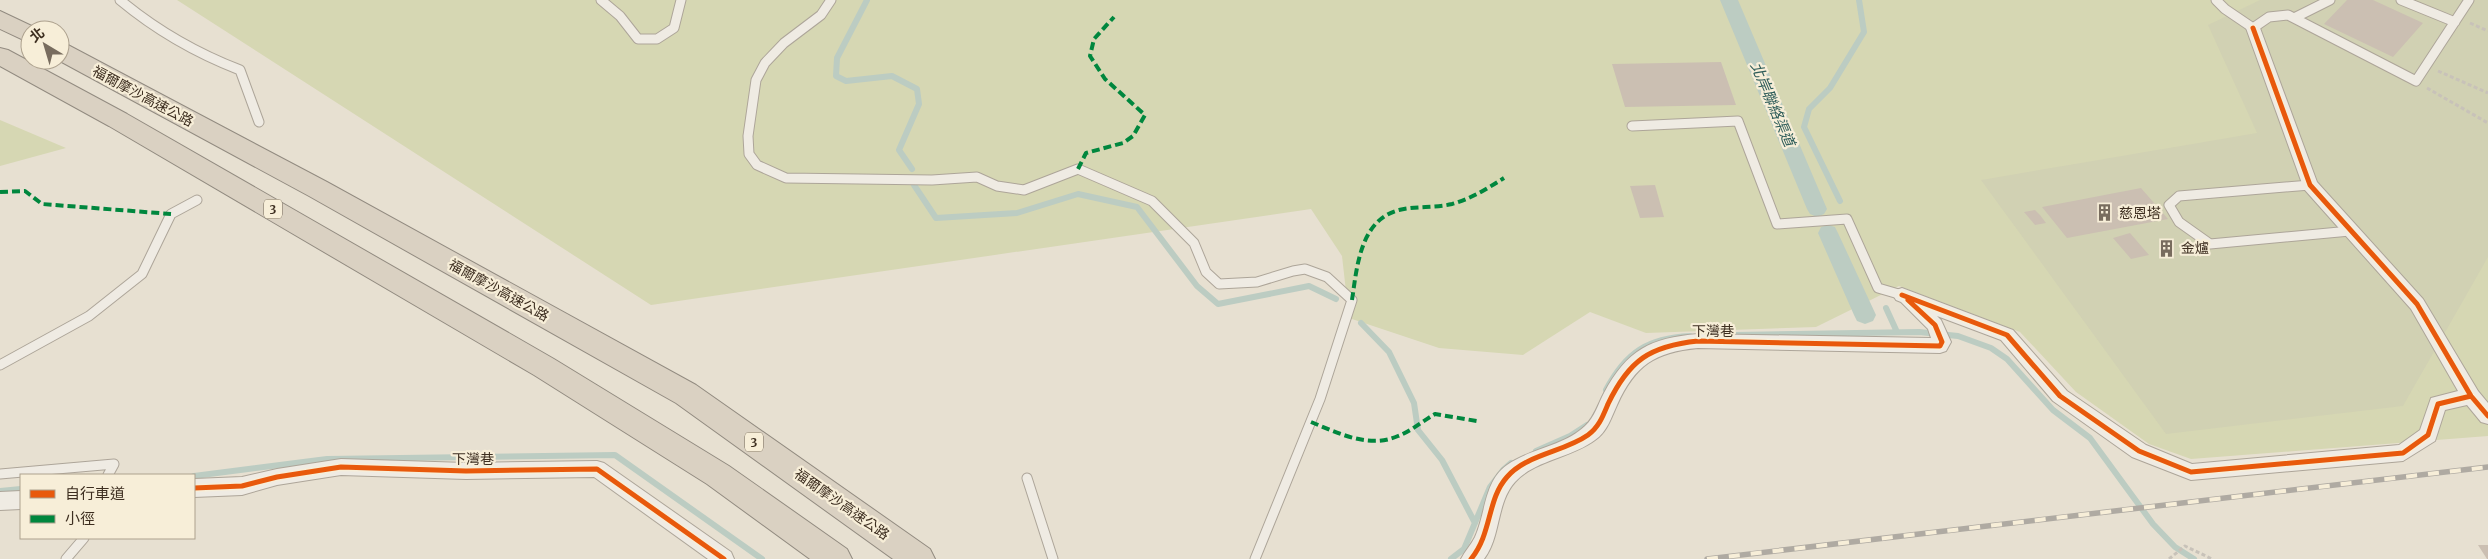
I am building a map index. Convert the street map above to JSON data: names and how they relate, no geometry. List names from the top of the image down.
{
  "streets": {
    "highway": ["福爾摩沙高速公路", "3"],
    "street": ["下灣巷"]
  },
  "water": ["北岸聯絡渠道"],
  "places": {
    "building": ["慈恩塔", "金爐"]
  },
  "legend": ["自行車道", "小徑"],
  "north": "top left"
}
